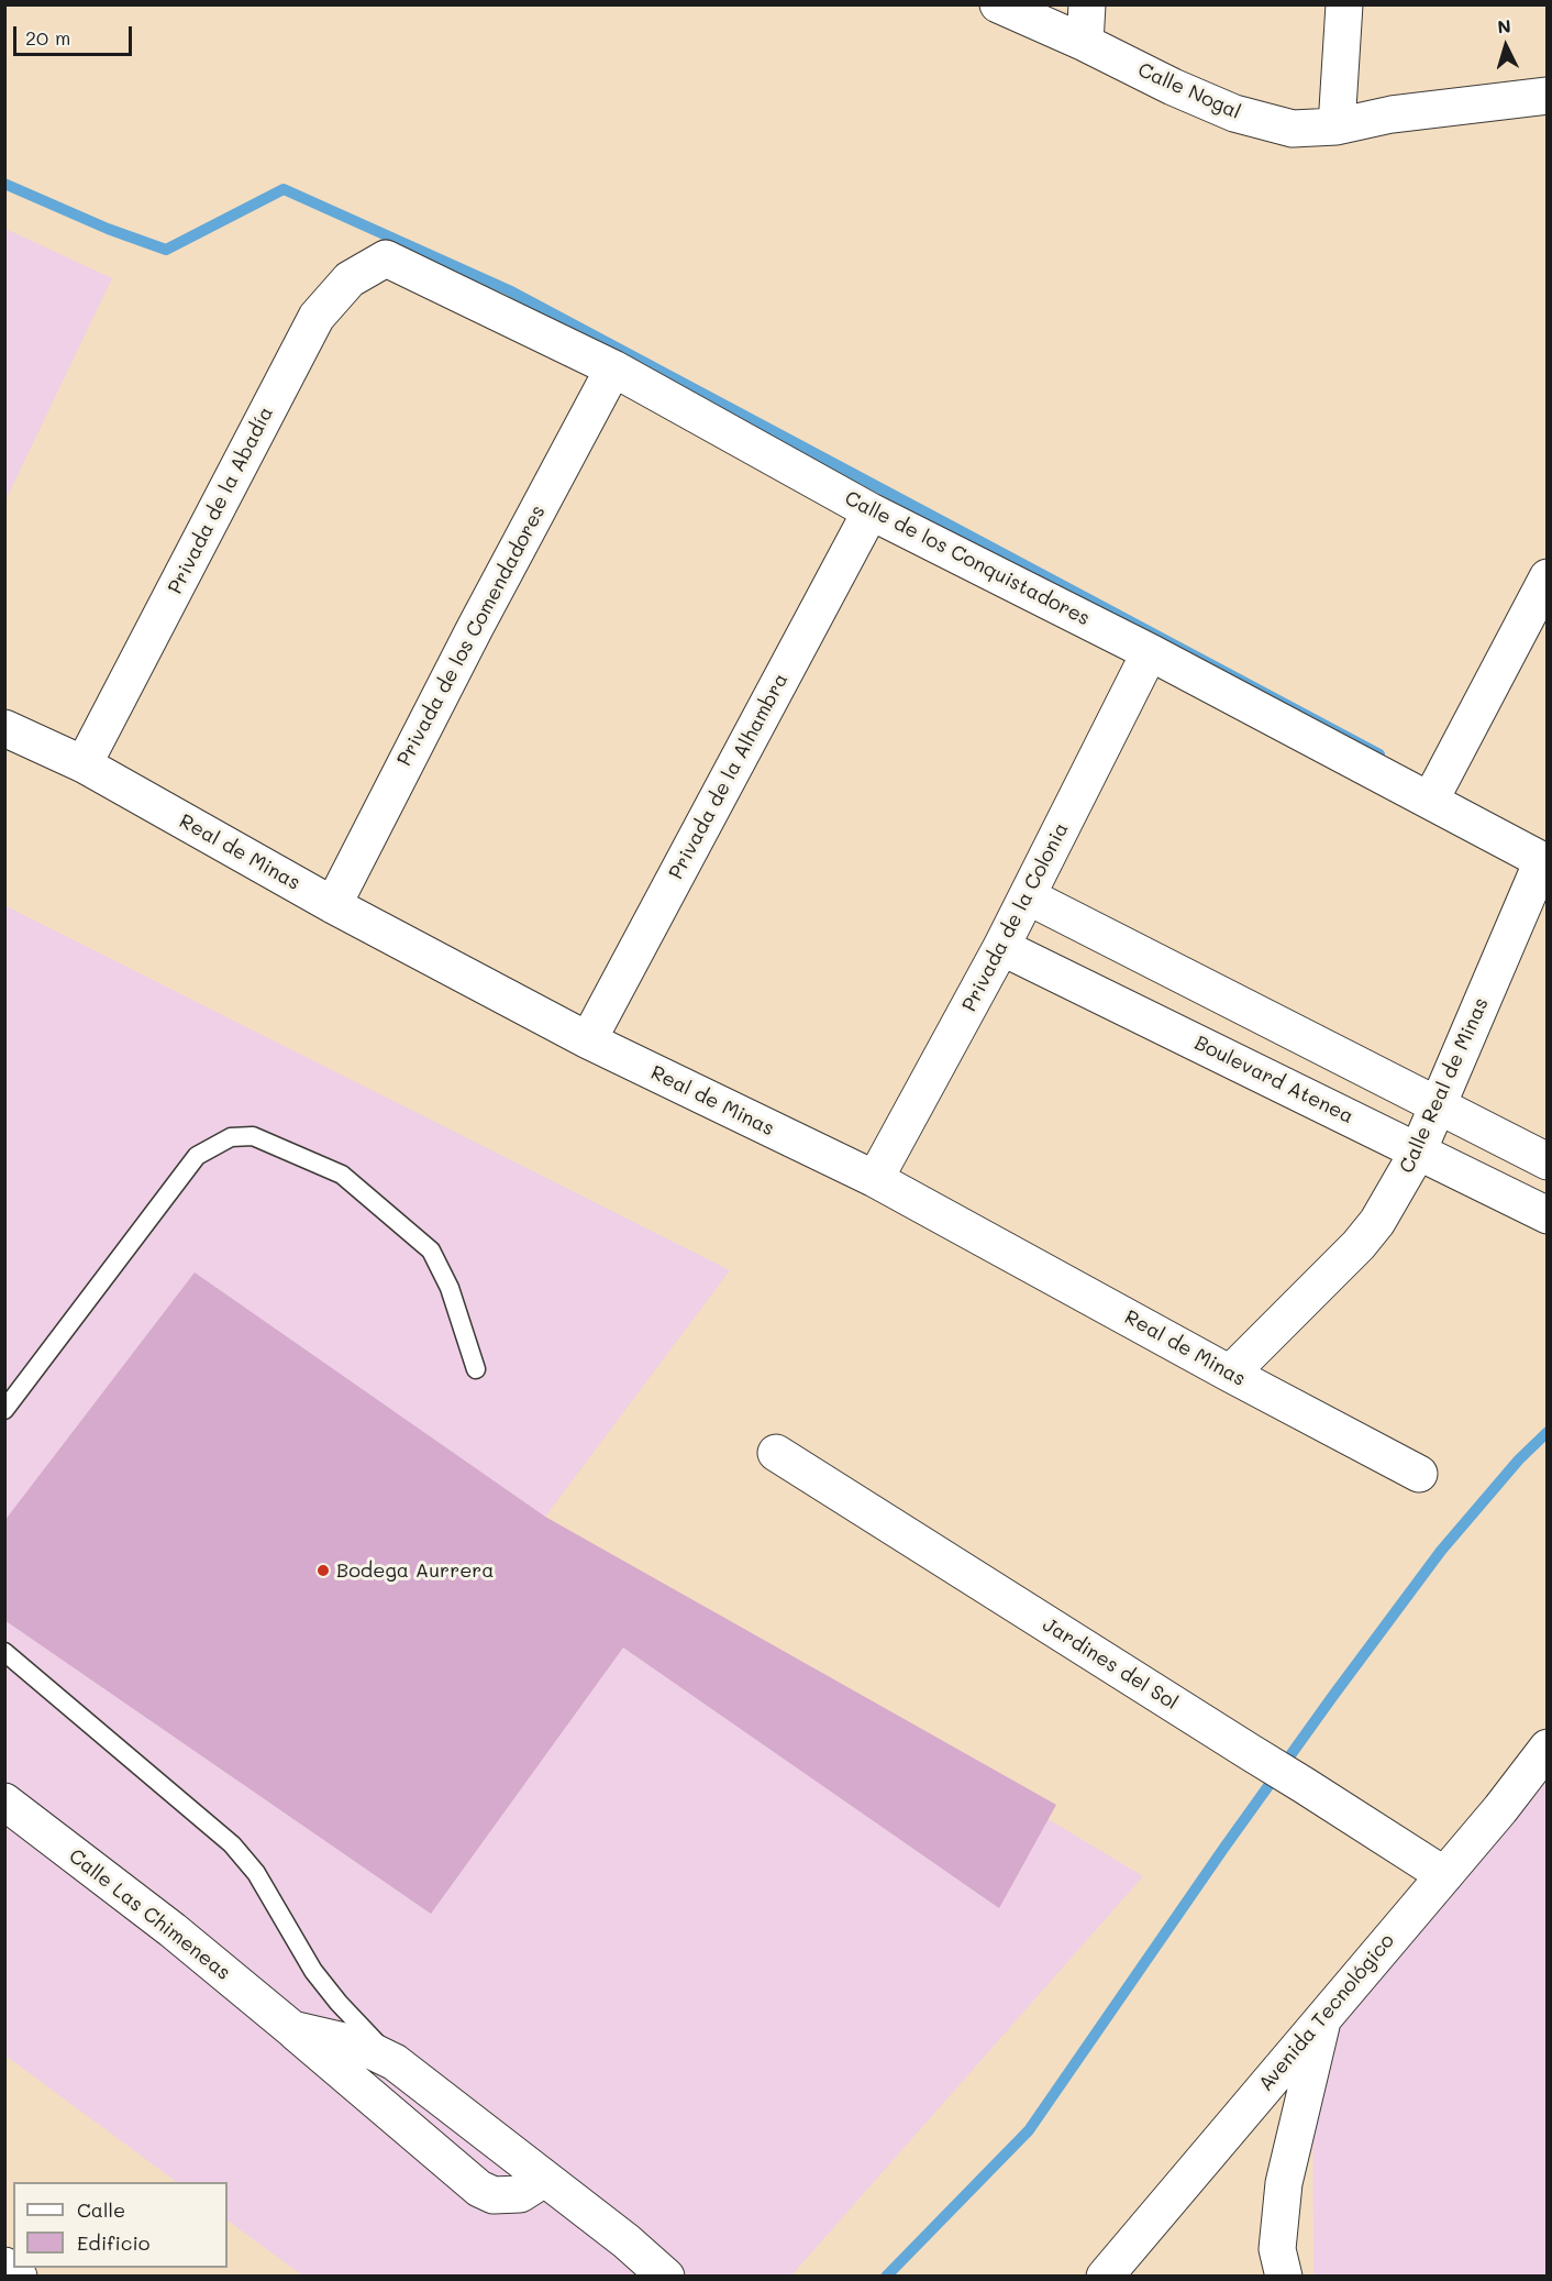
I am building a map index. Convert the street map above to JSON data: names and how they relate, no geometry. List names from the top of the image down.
{
  "streets": {
    "street": [
      "Calle Nogal",
      "Privada de la Abadía",
      "Calle de los Conquistadores",
      "Privada de los Comendadores",
      "Privada de la Alhambra",
      "Real de Minas",
      "Privada de la Colonia",
      "Boulevard Atenea",
      "Calle Real de Minas",
      "Jardines del Sol",
      "Calle Las Chimeneas",
      "Avenida Tecnológico"
    ]
  },
  "crossings": [
    ["Privada de la Abadía", "Calle de los Conquistadores"],
    ["Privada de la Abadía", "Real de Minas"],
    ["Calle de los Conquistadores", "Privada de los Comendadores"],
    ["Calle de los Conquistadores", "Privada de la Alhambra"],
    ["Calle de los Conquistadores", "Privada de la Colonia"],
    ["Calle de los Conquistadores", "Calle Real de Minas"],
    ["Privada de los Comendadores", "Real de Minas"],
    ["Privada de la Alhambra", "Real de Minas"],
    ["Real de Minas", "Privada de la Colonia"],
    ["Real de Minas", "Calle Real de Minas"],
    ["Privada de la Colonia", "Boulevard Atenea"],
    ["Boulevard Atenea", "Calle Real de Minas"],
    ["Jardines del Sol", "Avenida Tecnológico"]
  ],
  "places": ["Bodega Aurrera"],
  "legend": ["Calle", "Edificio"],
  "scale_bar": "20 m",
  "north": "top"
}
